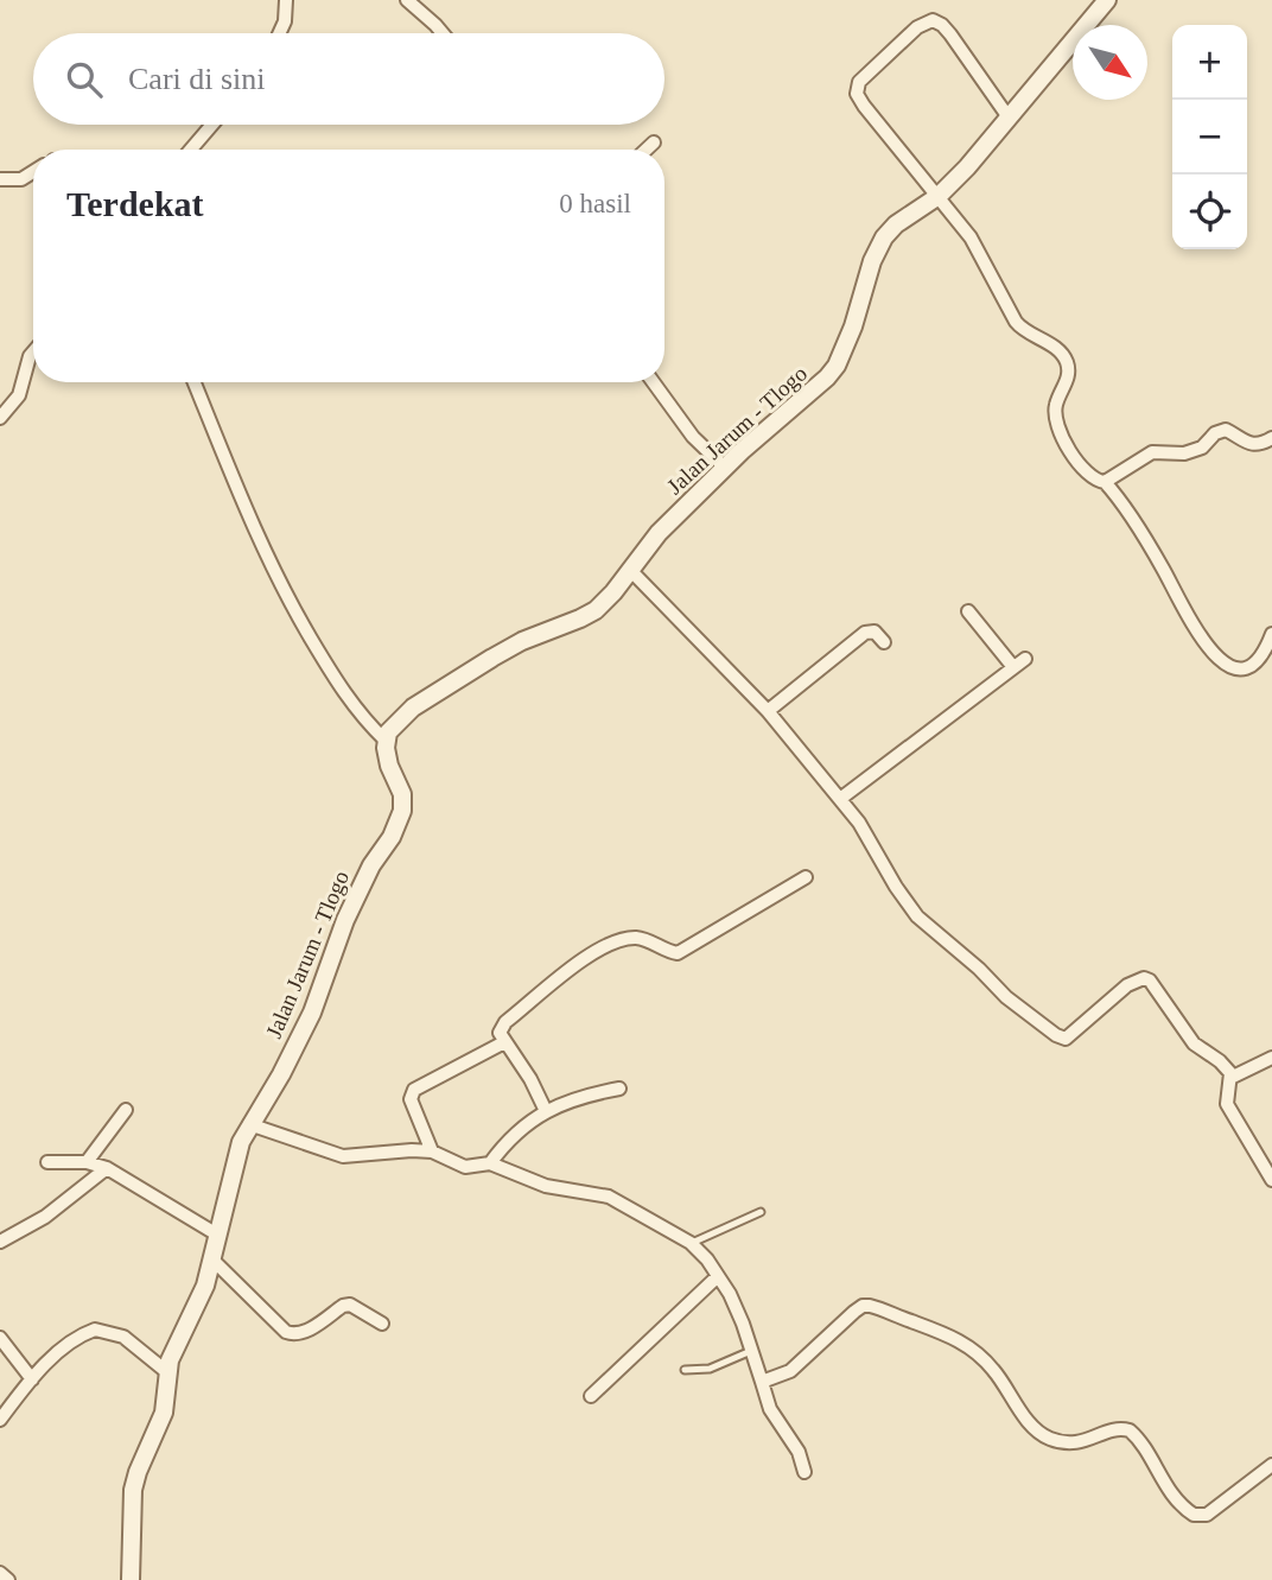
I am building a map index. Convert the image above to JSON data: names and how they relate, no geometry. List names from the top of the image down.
{
  "streets": {
    "street": ["Jalan Jarum - Tlogo"]
  },
  "north": "bottom right",
  "page": {
    "map_buttons": ["+", "−"],
    "search": "Cari di sini",
    "heading": ["Terdekat", "0 hasil"]
  }
}
